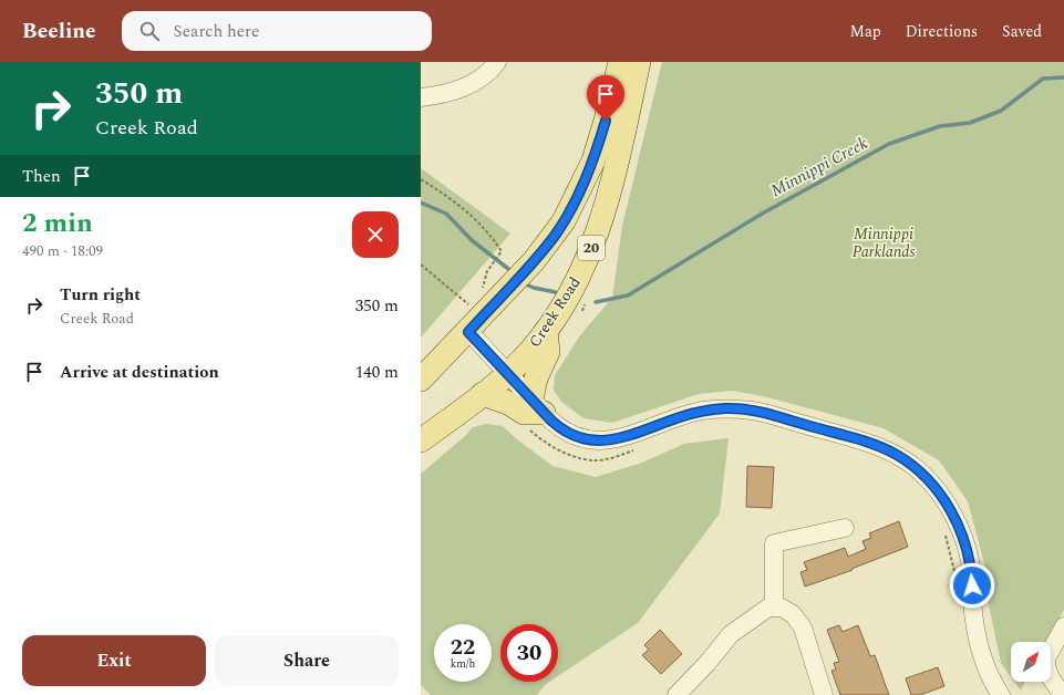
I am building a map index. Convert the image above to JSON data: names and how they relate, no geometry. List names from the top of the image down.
{
  "streets": {
    "main road": ["20", "Creek Road"]
  },
  "water": ["Minnippi Creek"],
  "parks": ["Minnippi Parklands"],
  "north": "top right",
  "page": {
    "header": "Beeline",
    "search": "Search here",
    "nav": ["Map", "Directions", "Saved"],
    "turn": ["350 m", "Creek Road"],
    "then": "Then",
    "heading": ["2 min", "490 m · 18:09"],
    "list": [
      {
        "name": "Turn right",
        "note": "Creek Road",
        "value": "350 m"
      },
      {
        "name": "Arrive at destination",
        "value": "140 m"
      }
    ],
    "speed": "22 km/h",
    "limit": "30",
    "buttons": ["Exit", "Share"]
  }
}
